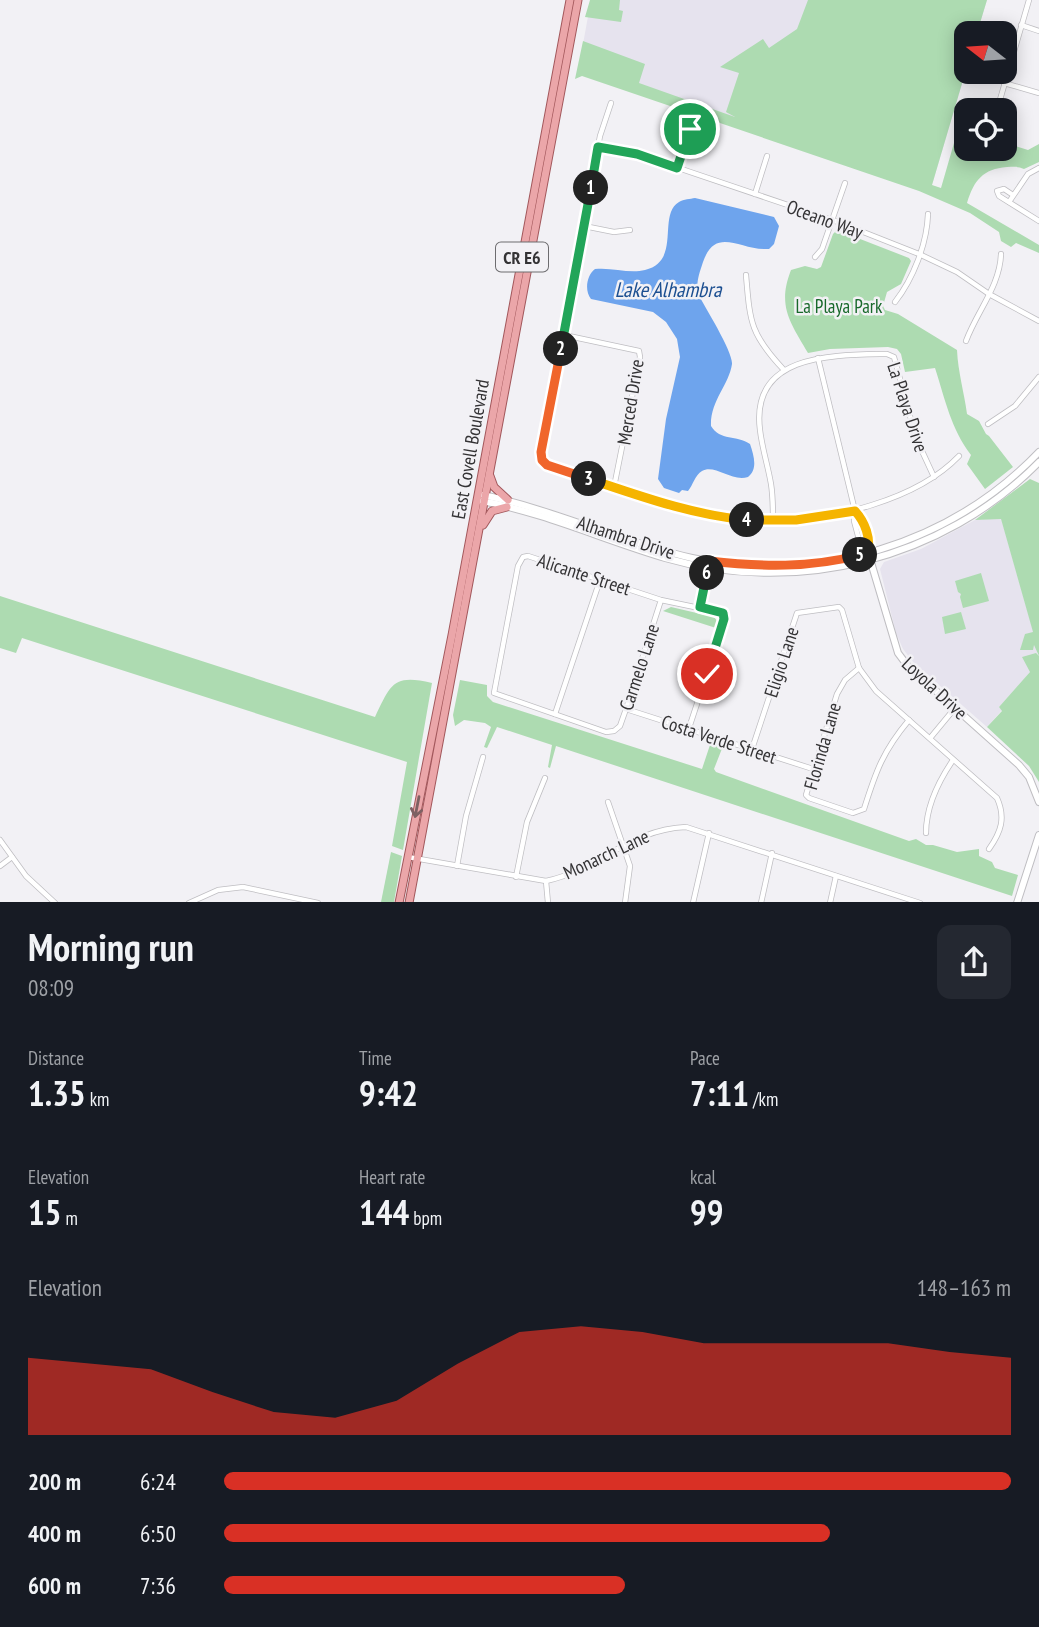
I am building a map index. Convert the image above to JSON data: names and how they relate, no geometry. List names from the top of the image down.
{
  "streets": {
    "main road": [
      "CR E6",
      "East Covell Boulevard",
      "Alhambra Drive",
      "Loyola Drive"
    ],
    "street": [
      "Oceano Way",
      "Merced Drive",
      "La Playa Drive",
      "Alicante Street",
      "Eligio Lane",
      "Carmelo Lane",
      "Costa Verde Street",
      "Florinda Lane",
      "Monarch Lane"
    ]
  },
  "crossings": [
    ["East Covell Boulevard", "Alhambra Drive"],
    ["East Covell Boulevard", "Monarch Lane"],
    ["Alhambra Drive", "Loyola Drive"],
    ["Alicante Street", "Carmelo Lane"],
    ["Eligio Lane", "Costa Verde Street"],
    ["Eligio Lane", "Florinda Lane"],
    ["Carmelo Lane", "Costa Verde Street"],
    ["Costa Verde Street", "Florinda Lane"]
  ],
  "water": ["Lake Alhambra"],
  "parks": ["La Playa Park"],
  "north": "left",
  "page": {
    "pins": [
      "1",
      "2",
      "3",
      "4",
      "5",
      "6"
    ],
    "heading": ["Morning run", "08:09"],
    "stats": [
      ["Distance", "1.35 km"],
      ["Time", "9:42"],
      ["Pace", "7:11 /km"],
      ["Elevation", "15 m"],
      ["Heart rate", "144 bpm"],
      ["kcal", "99"]
    ],
    "chart": ["Elevation", "148–163 m"],
    "list": [
      {
        "name": "200 m",
        "note": "6:24"
      },
      {
        "name": "400 m",
        "note": "6:50"
      },
      {
        "name": "600 m",
        "note": "7:36"
      }
    ]
  }
}
